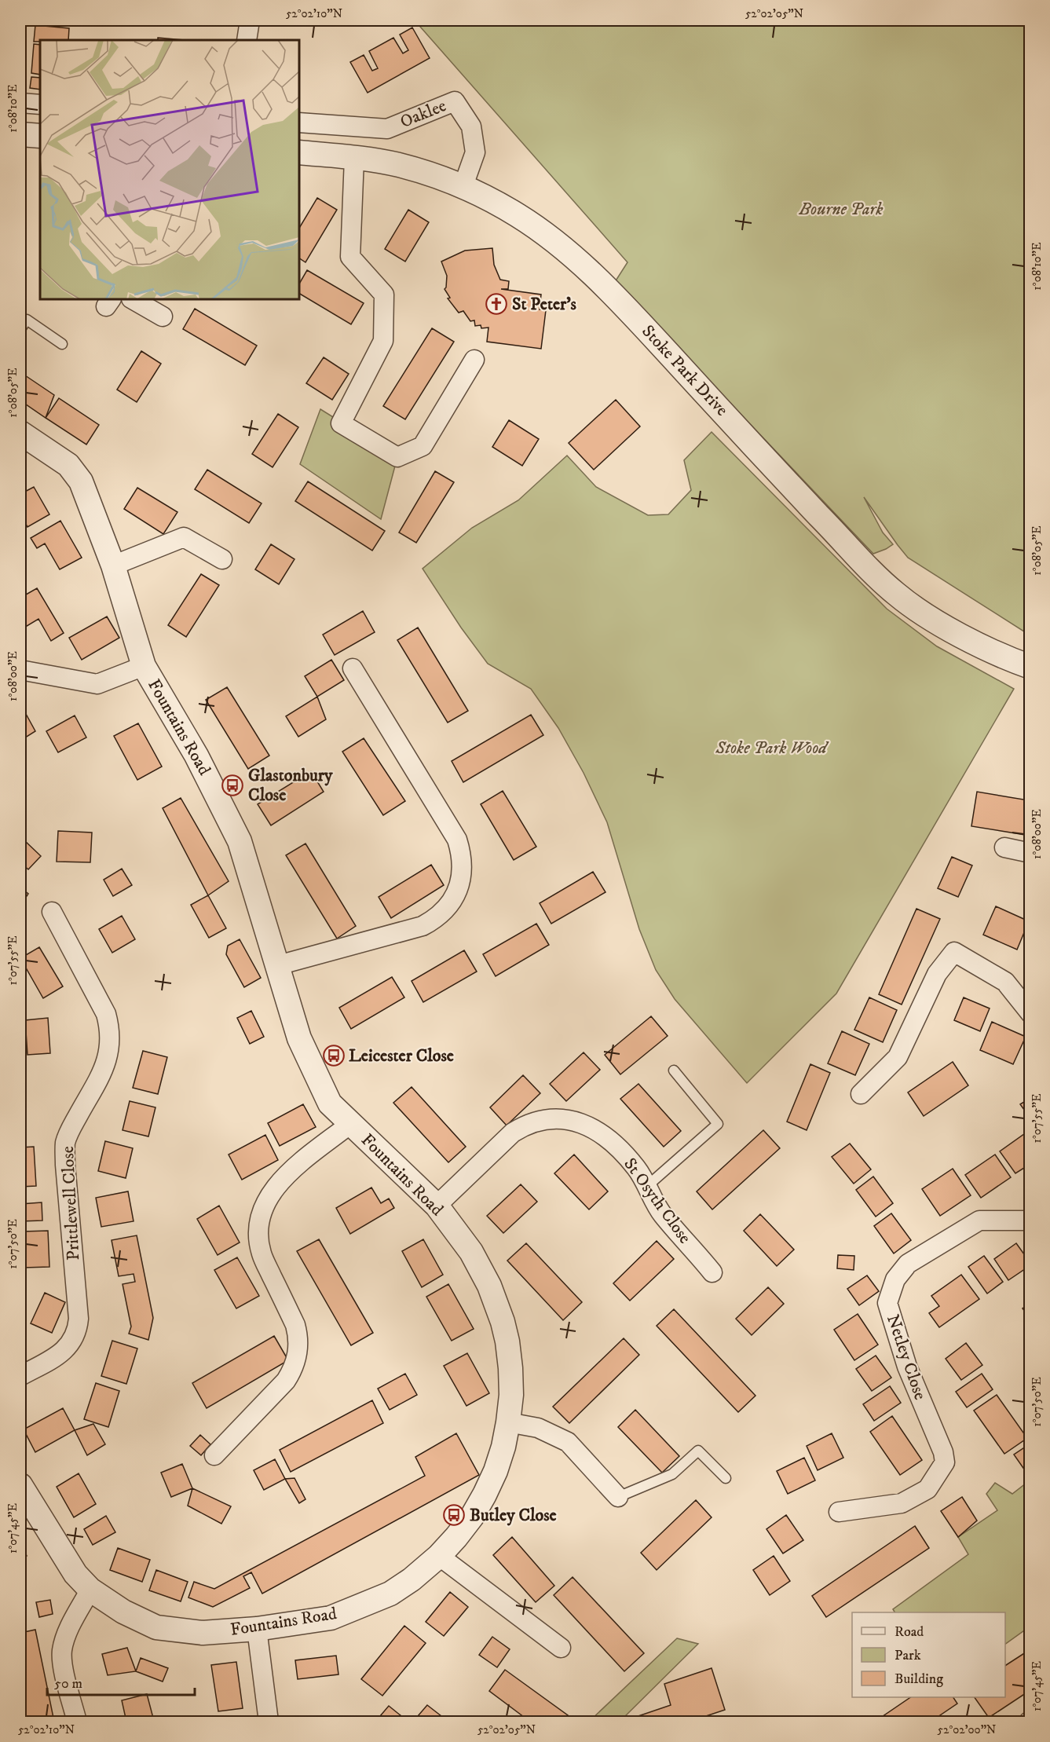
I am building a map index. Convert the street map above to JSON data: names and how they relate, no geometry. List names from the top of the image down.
{
  "streets": {
    "street": [
      "Oaklee",
      "Stoke Park Drive",
      "Fountains Road",
      "St Osyth Close",
      "Prittlewell Close",
      "Netley Close"
    ]
  },
  "crossings": [
    ["Oaklee", "Stoke Park Drive"],
    ["Fountains Road", "St Osyth Close"]
  ],
  "parks": ["Bourne Park", "Stoke Park Wood"],
  "places": {
    "church": ["St Peter's"],
    "bus stop": ["Glastonbury Close", "Leicester Close", "Butley Close"]
  },
  "legend": ["Road", "Park", "Building"],
  "scale_bar": "50 m",
  "coordinates": [
    "52°02'10\"N",
    "52°02'05\"N",
    "1°08'10\"E",
    "1°08'05\"E",
    "1°08'00\"E",
    "1°07'55\"E",
    "1°07'50\"E",
    "1°07'45\"E",
    "52°02'00\"N"
  ]
}
